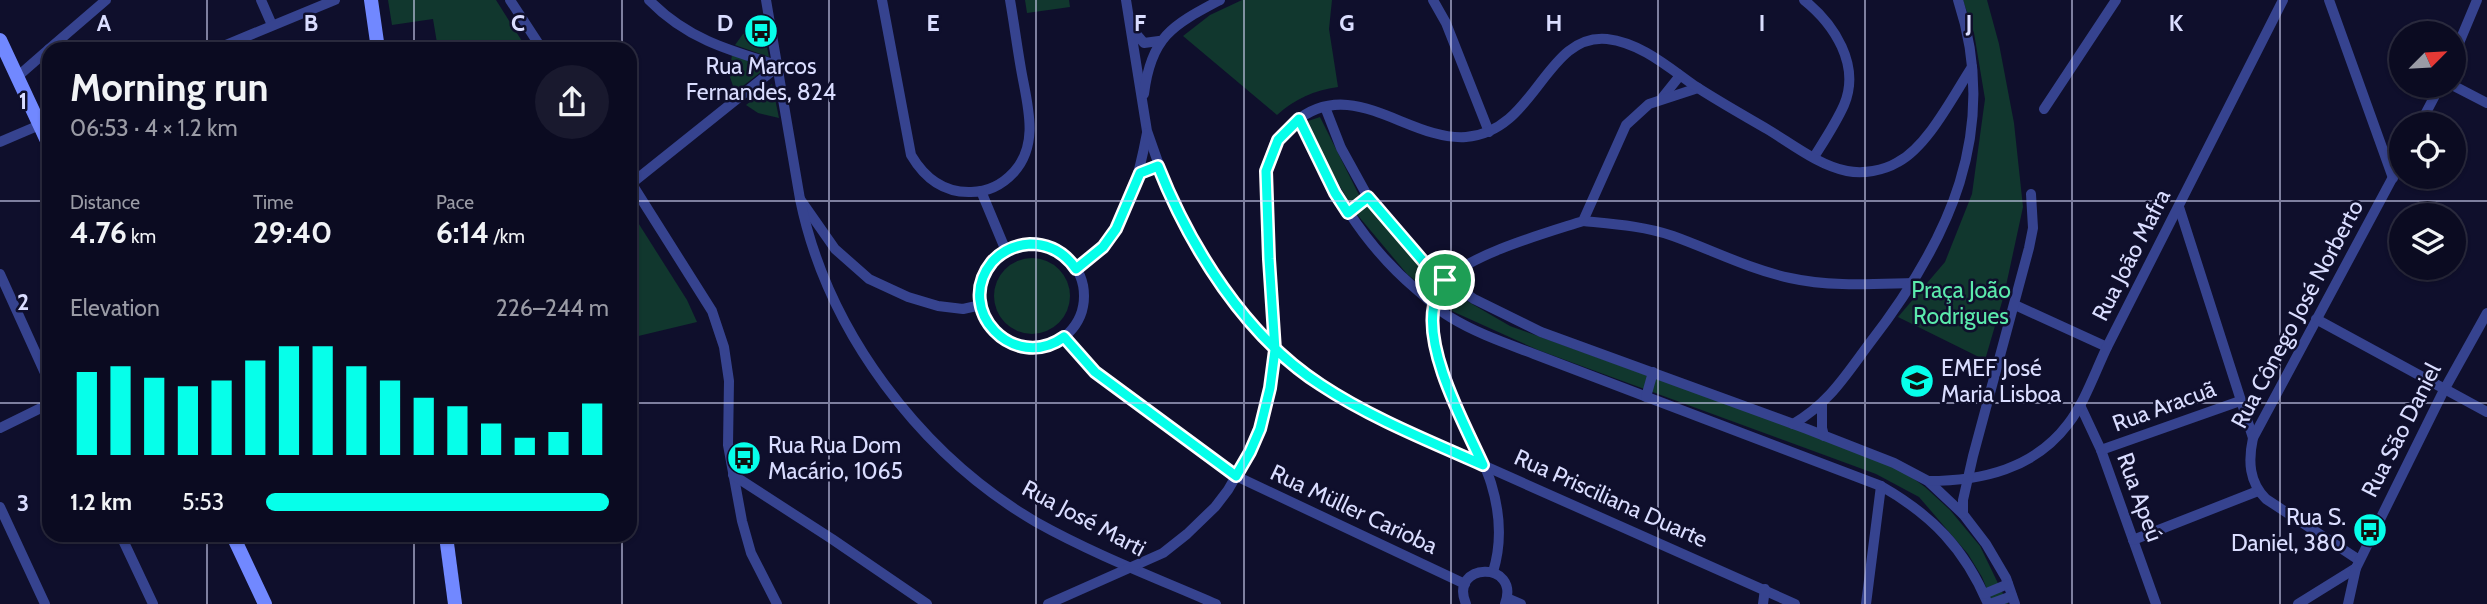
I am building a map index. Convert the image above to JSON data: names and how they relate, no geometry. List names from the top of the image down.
{
  "streets": {
    "street": [
      "Rua João Mafra",
      "Rua Cônego José Norberto",
      "Rua Aracuã",
      "Rua São Daniel",
      "Rua Apeú",
      "Rua Prisciliana Duarte",
      "Rua Müller Carioba",
      "Rua José Marti"
    ]
  },
  "crossings": [
    ["Rua João Mafra", "Rua Apeú"],
    ["Rua Aracuã", "Rua Apeú"]
  ],
  "parks": ["Praça João Rodrigues"],
  "places": {
    "bus stop": ["Rua Marcos Fernandes, 824", "Rua Rua Dom Macário, 1065", "Rua S. Daniel, 380"],
    "school or university": ["EMEF José Maria Lisboa"]
  },
  "north": "top right",
  "page": {
    "heading": ["Morning run", "06:53 · 4 × 1.2 km"],
    "stats": [
      ["Distance", "4.76 km"],
      ["Time", "29:40"],
      ["Pace", "6:14 /km"]
    ],
    "chart": ["Elevation", "226–244 m"],
    "list": [
      {
        "name": "1.2 km",
        "note": "5:53"
      }
    ]
  },
  "grid": {
    "columns": [
      "A",
      "B",
      "C",
      "D",
      "E",
      "F",
      "G",
      "H",
      "I",
      "J",
      "K"
    ],
    "rows": ["1", "2", "3"]
  }
}
